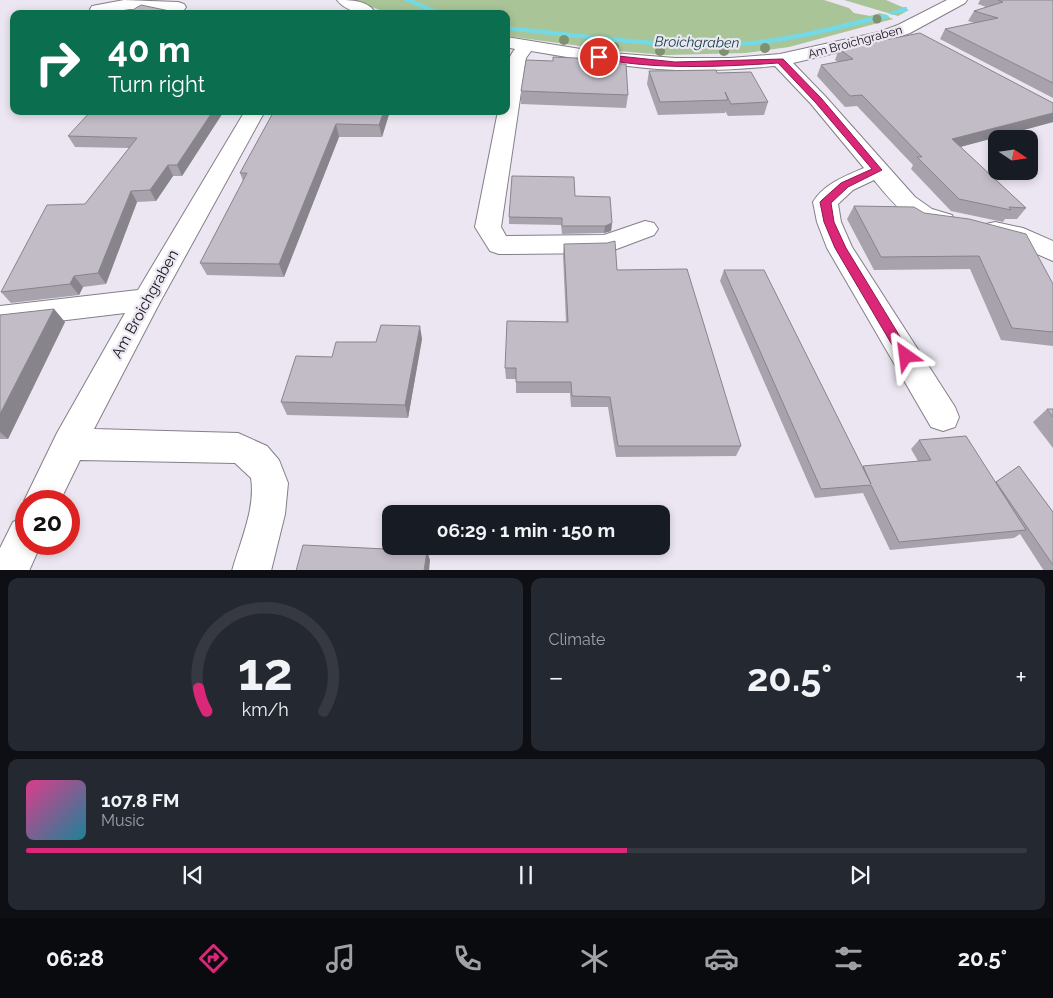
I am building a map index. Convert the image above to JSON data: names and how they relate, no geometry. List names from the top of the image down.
{
  "streets": {
    "street": ["Am Broichgraben"]
  },
  "water": ["Broichgraben"],
  "north": "right",
  "page": {
    "turn": ["40 m", "Turn right"],
    "limit": "20",
    "trip": "06:29 · 1 min · 150 m",
    "tile": "Climate",
    "heat": ["−", "20.5°", "+"],
    "song": ["107.8 FM", "Music"],
    "tabs": ["06:28", "20.5°"],
    "gauge": ["12", "km/h"]
  }
}
